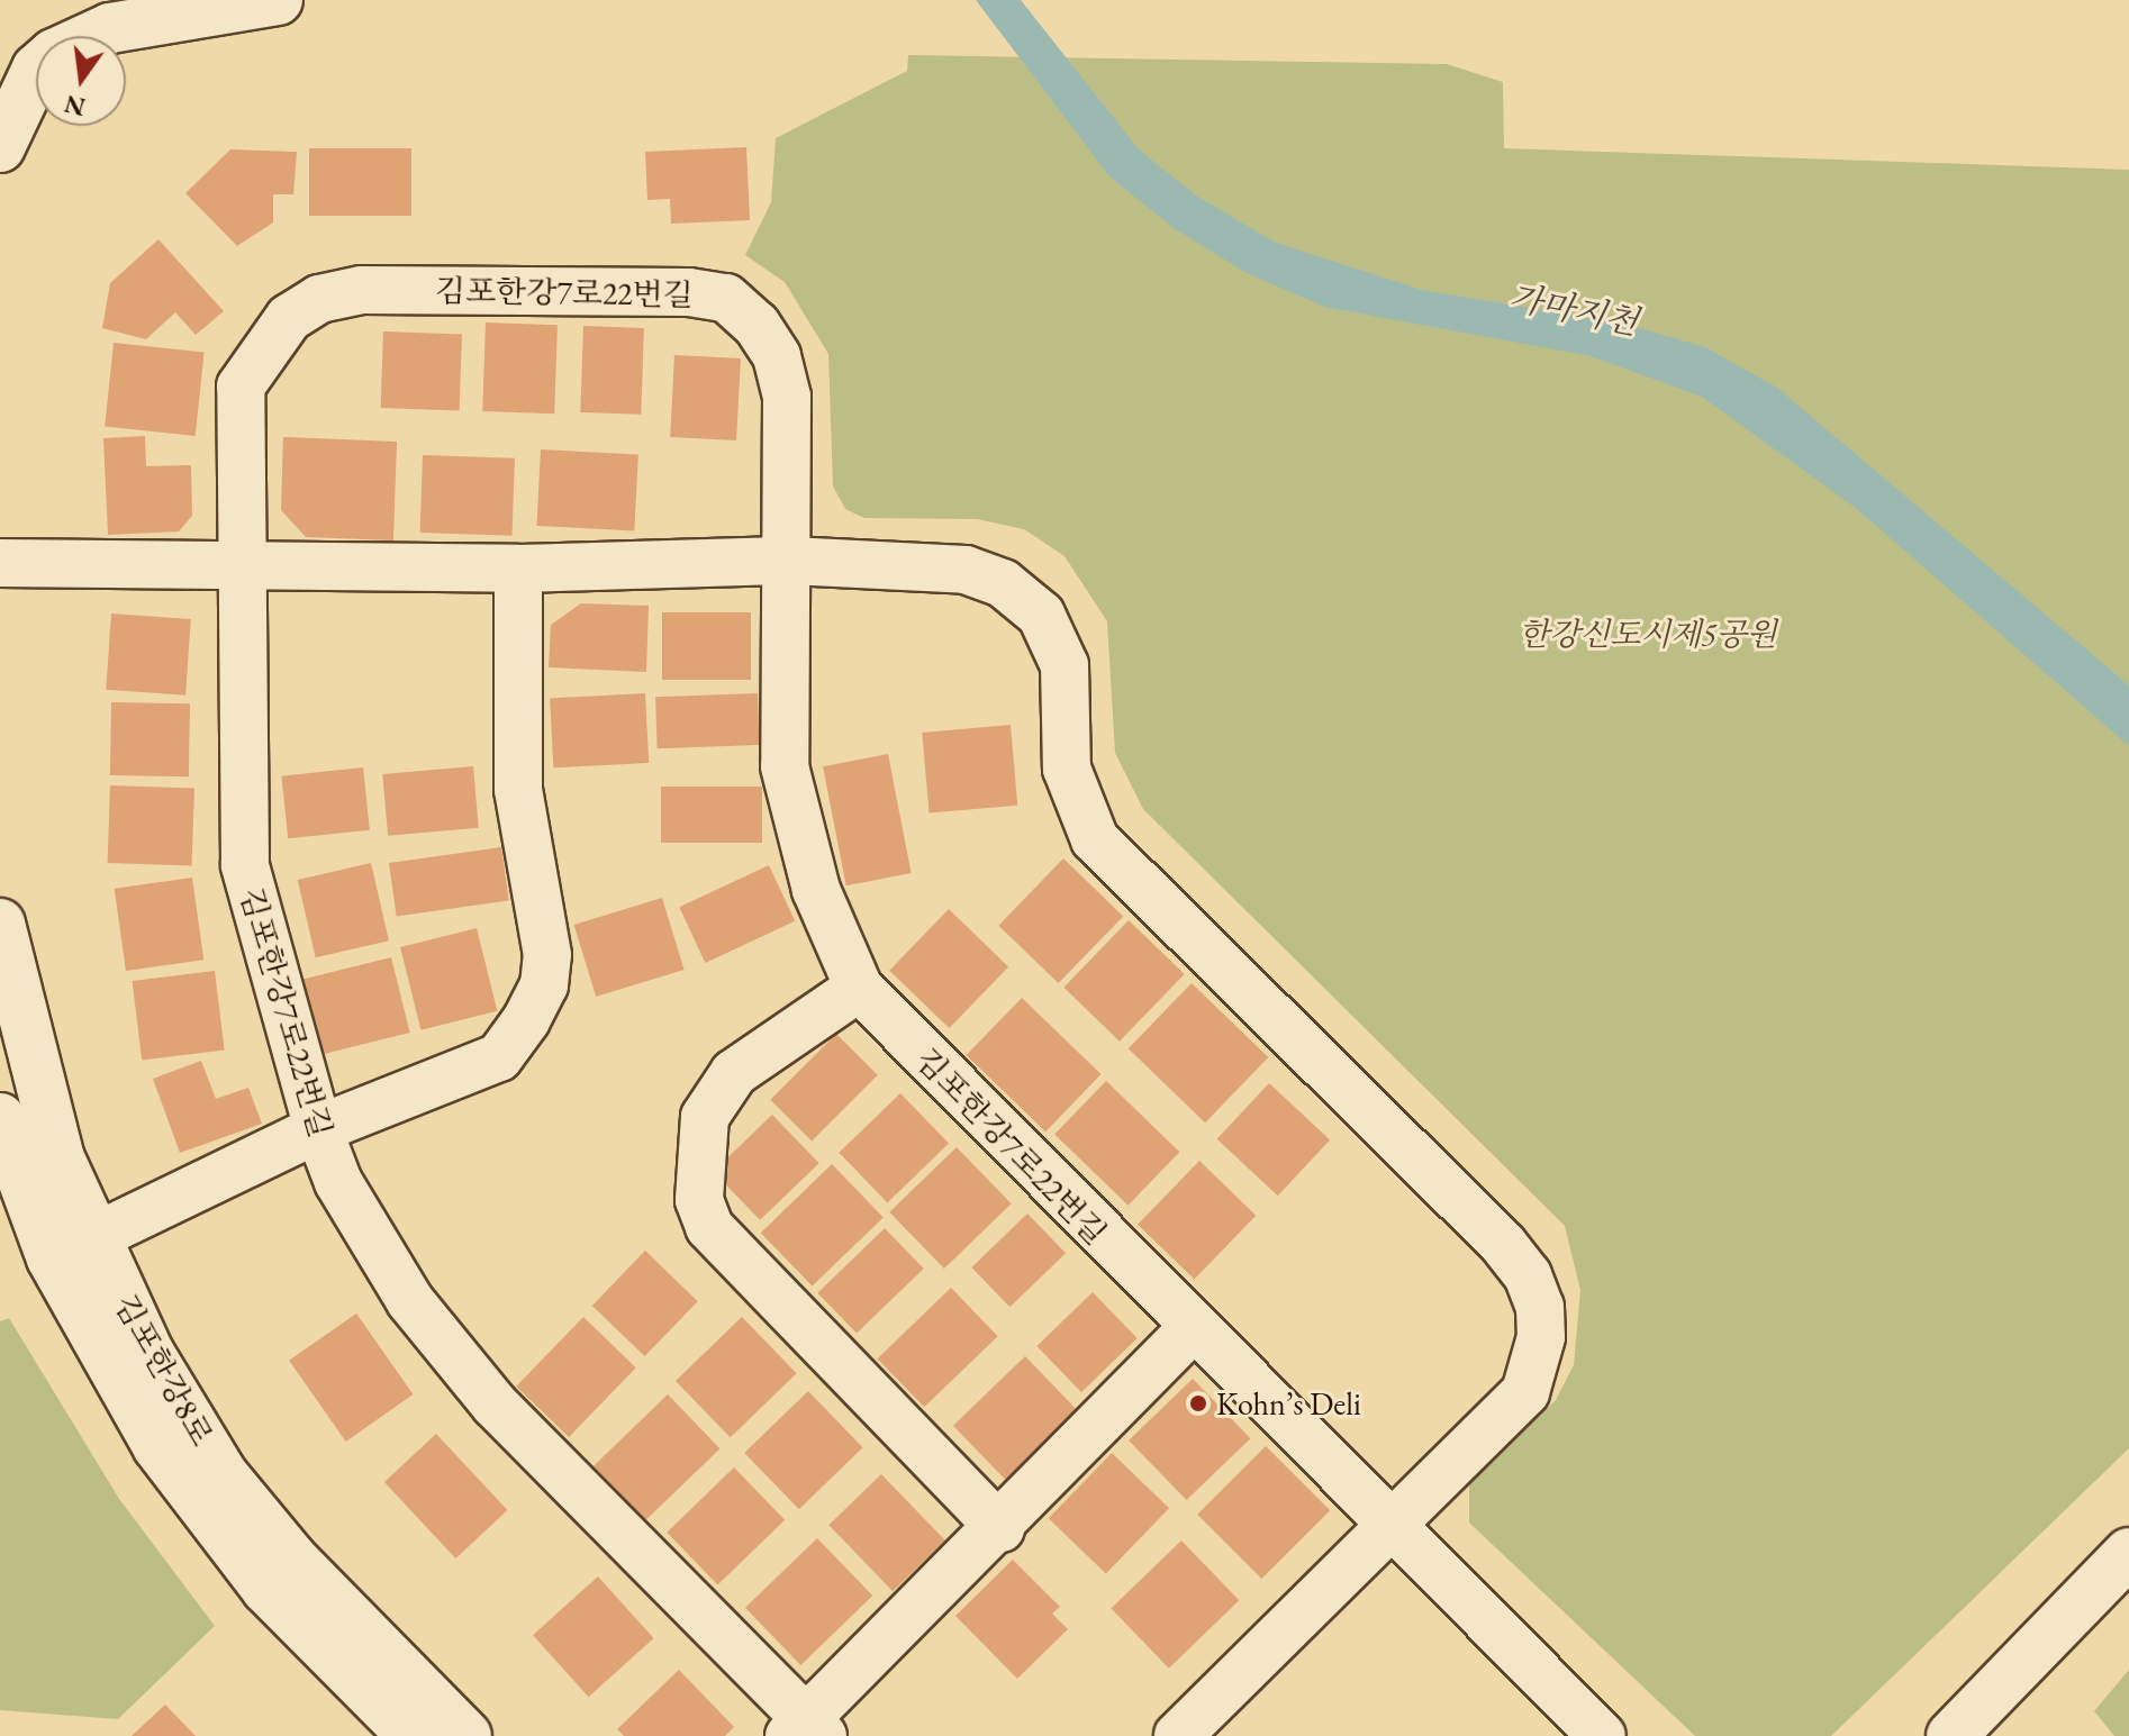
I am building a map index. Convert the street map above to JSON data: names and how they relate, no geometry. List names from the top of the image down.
{
  "streets": {
    "street": ["김포한강7로22번길", "김포한강8로"]
  },
  "water": ["가마지천"],
  "parks": ["한강신도시제5공원"],
  "places": ["Kohn’s Deli"],
  "north": "bottom"
}
